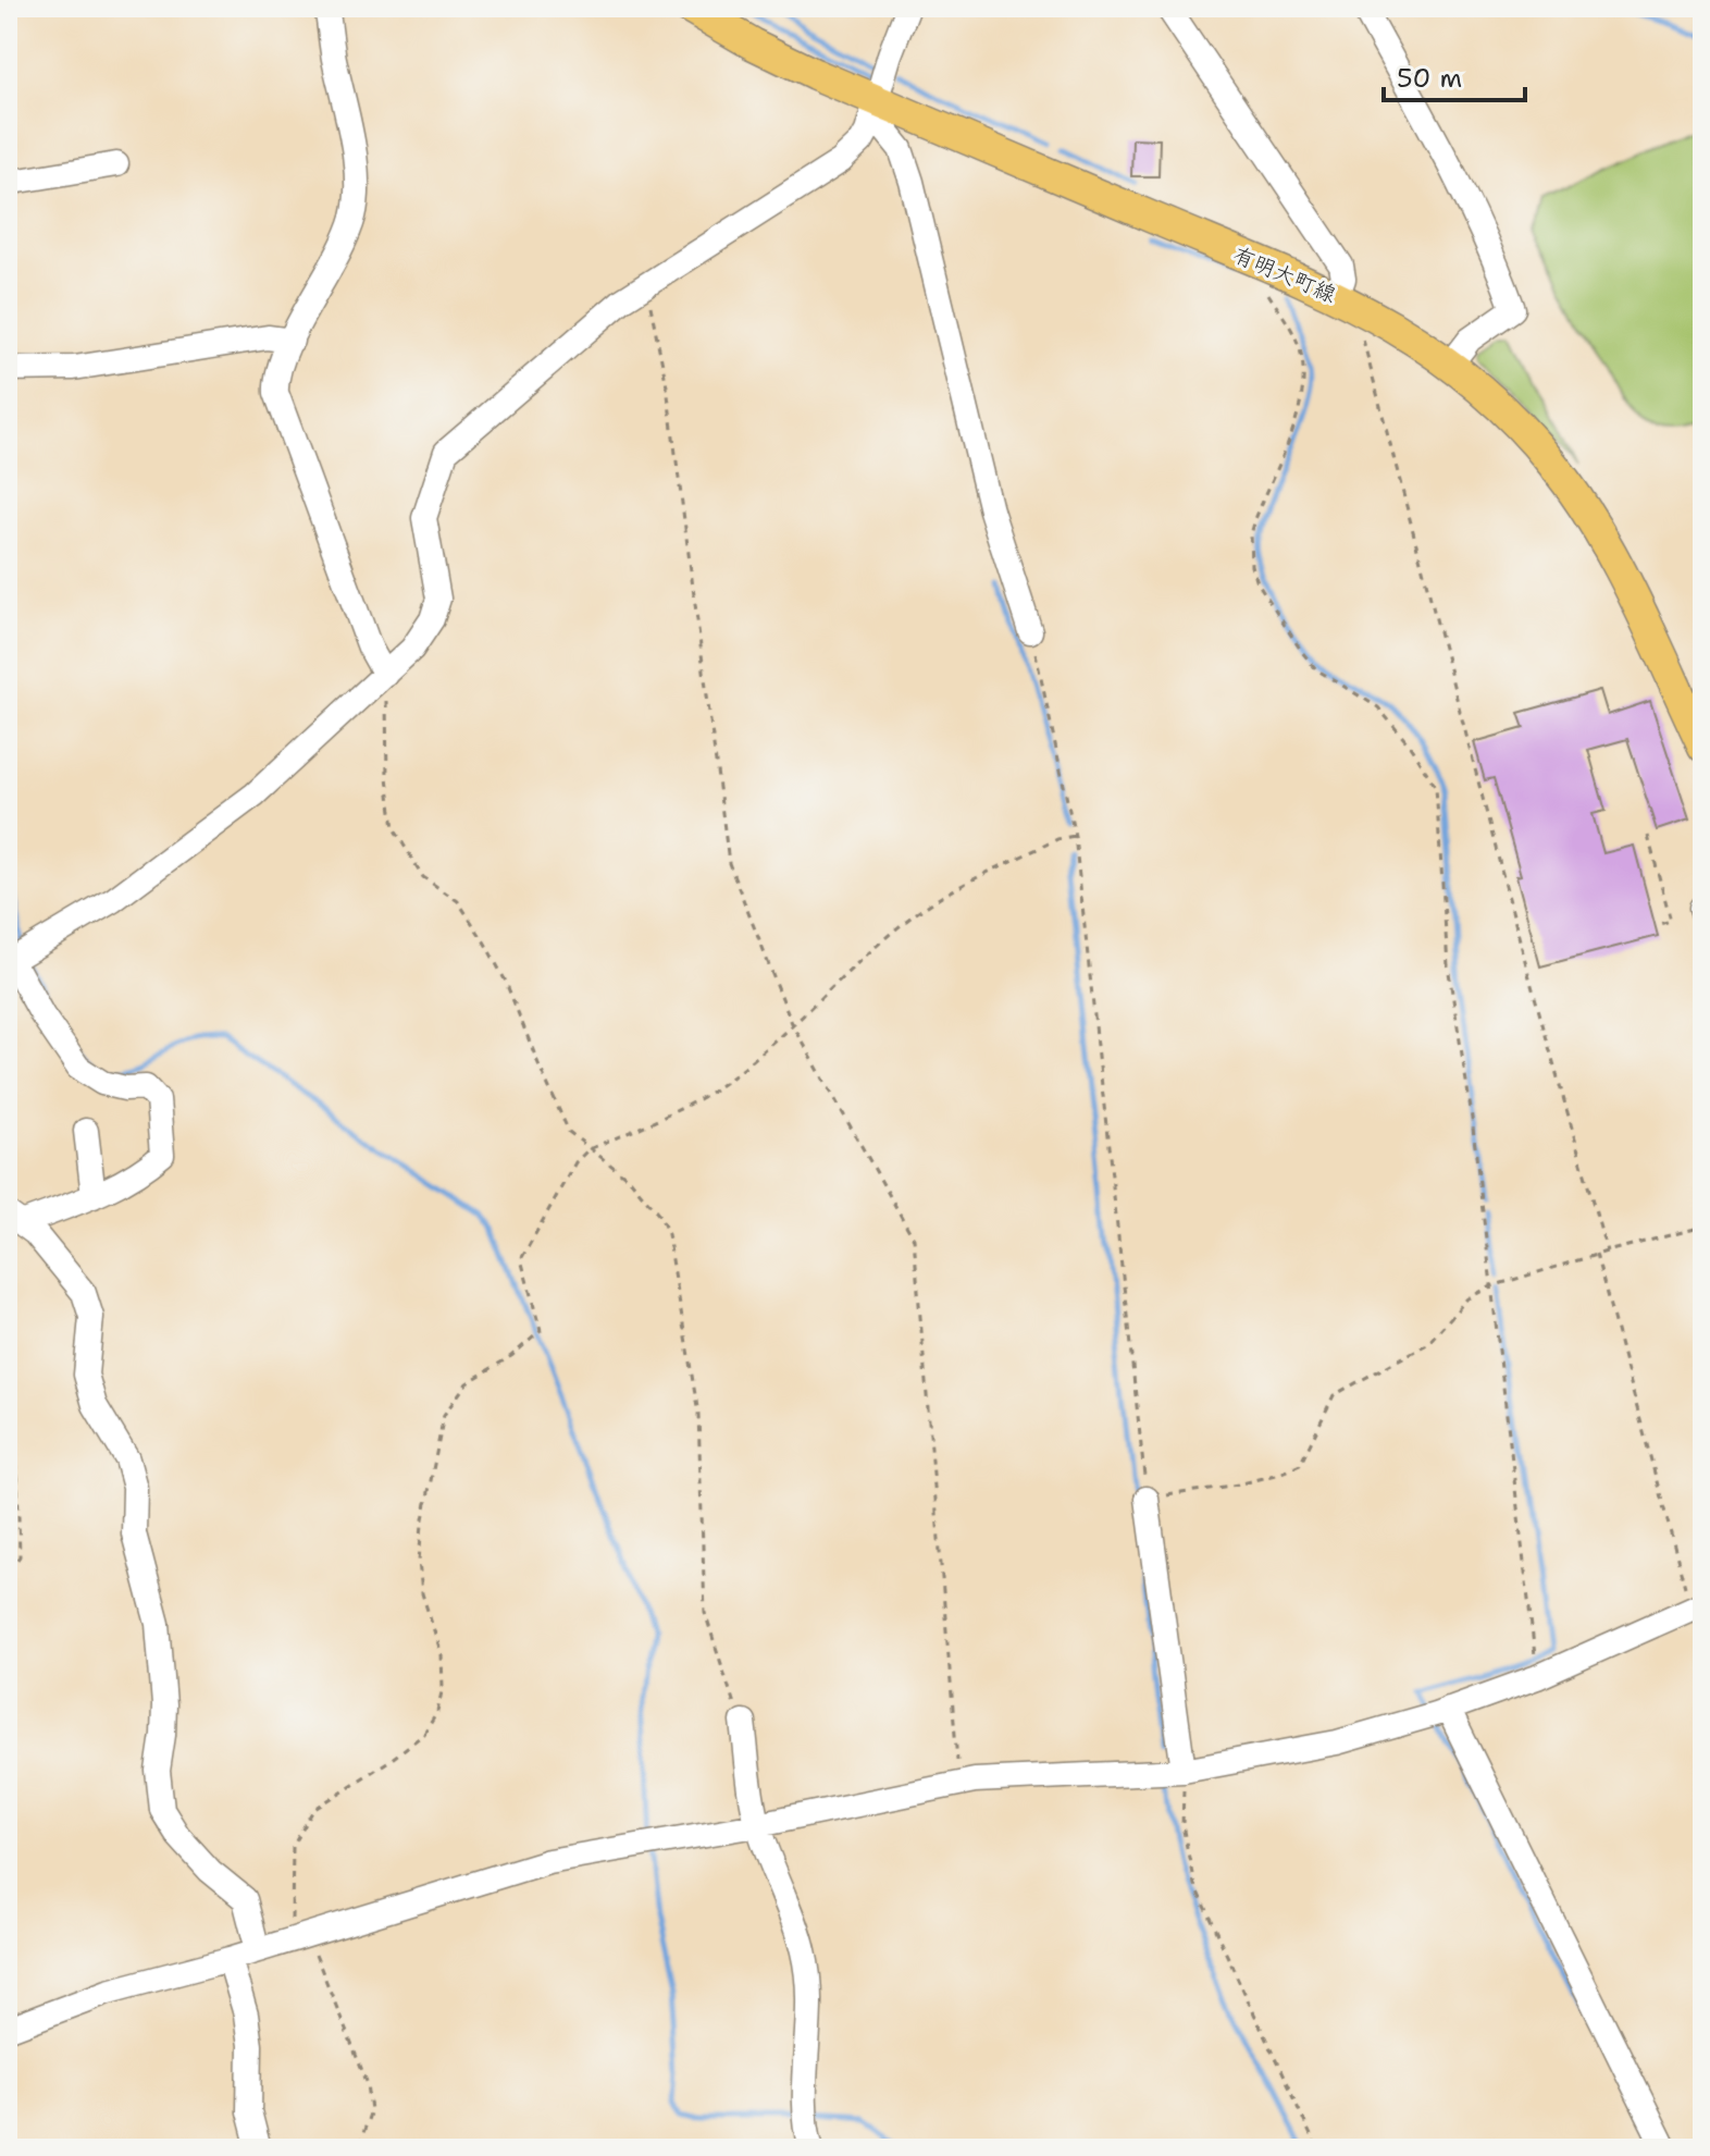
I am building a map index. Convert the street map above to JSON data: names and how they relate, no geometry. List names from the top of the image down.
{
  "streets": {
    "main road": ["有明大町線"]
  },
  "scale_bar": "50 m"
}
